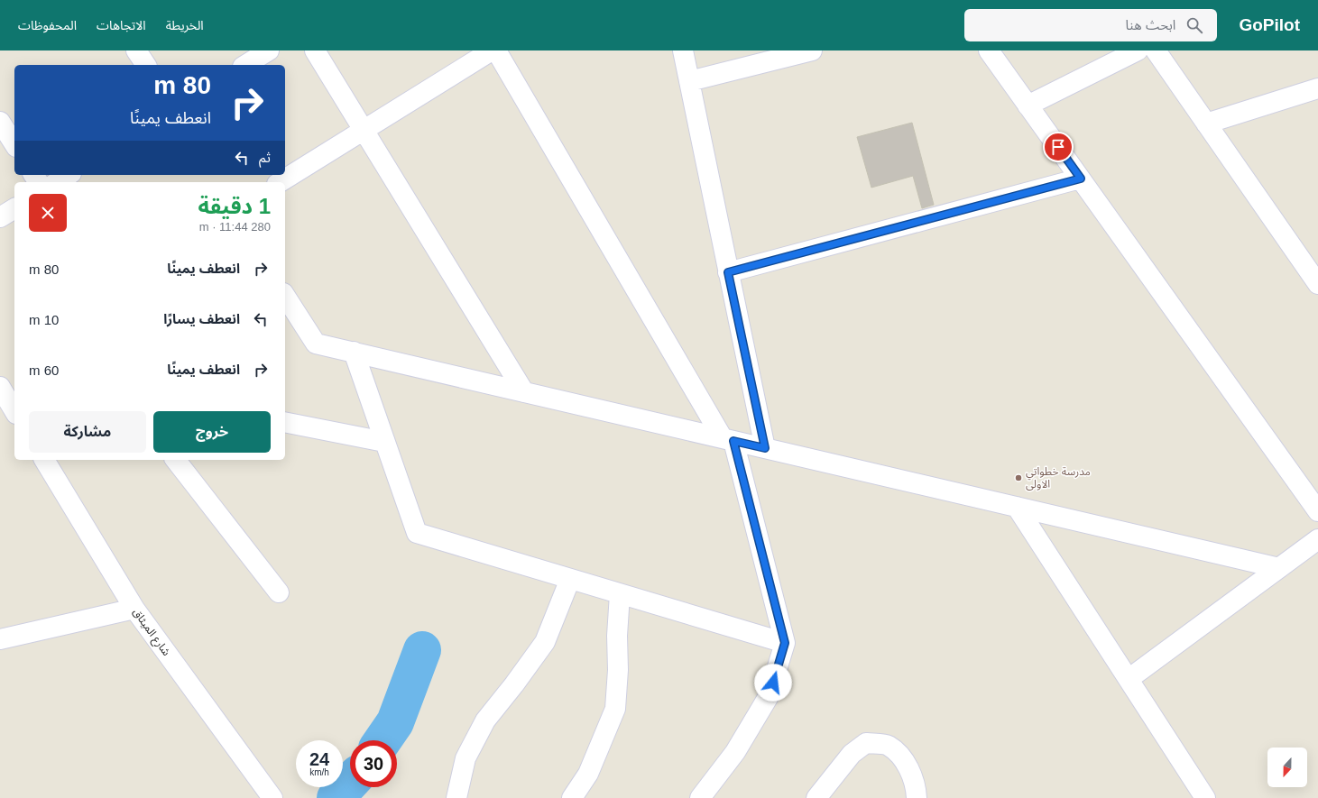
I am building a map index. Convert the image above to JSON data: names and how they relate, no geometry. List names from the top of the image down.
{
  "streets": {
    "street": ["شارع الميثاق"]
  },
  "places": ["مدرسة خطواتي الاولى"],
  "north": "bottom",
  "page": {
    "header": "GoPilot",
    "search": "ابحث هنا",
    "nav": ["الخريطة", "الاتجاهات", "المحفوظات"],
    "turn": ["80 m", "انعطف يمينًا"],
    "then": "ثم",
    "heading": ["1 دقيقة", "280 m · 11:44"],
    "list": [
      {
        "name": "انعطف يمينًا",
        "value": "80 m"
      },
      {
        "name": "انعطف يسارًا",
        "value": "10 m"
      },
      {
        "name": "انعطف يمينًا",
        "value": "60 m"
      }
    ],
    "buttons": ["خروج", "مشاركة"],
    "speed": "24 km/h",
    "limit": "30"
  }
}
